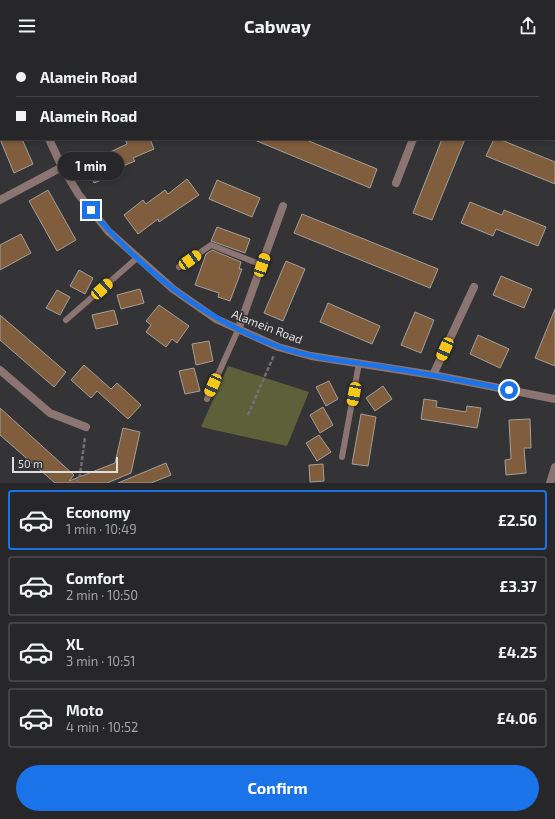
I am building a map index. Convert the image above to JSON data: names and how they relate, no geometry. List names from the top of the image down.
{
  "streets": {
    "street": ["Alamein Road"]
  },
  "scale_bar": "50 m",
  "page": {
    "header": "Cabway",
    "banner": ["Alamein Road", "Alamein Road"],
    "bubble": "1 min",
    "scale": "50 m",
    "list": [
      {
        "name": "Economy",
        "note": "1 min · 10:49",
        "value": "£2.50"
      },
      {
        "name": "Comfort",
        "note": "2 min · 10:50",
        "value": "£3.37"
      },
      {
        "name": "XL",
        "note": "3 min · 10:51",
        "value": "£4.25"
      },
      {
        "name": "Moto",
        "note": "4 min · 10:52",
        "value": "£4.06"
      }
    ],
    "buttons": "Confirm"
  }
}
